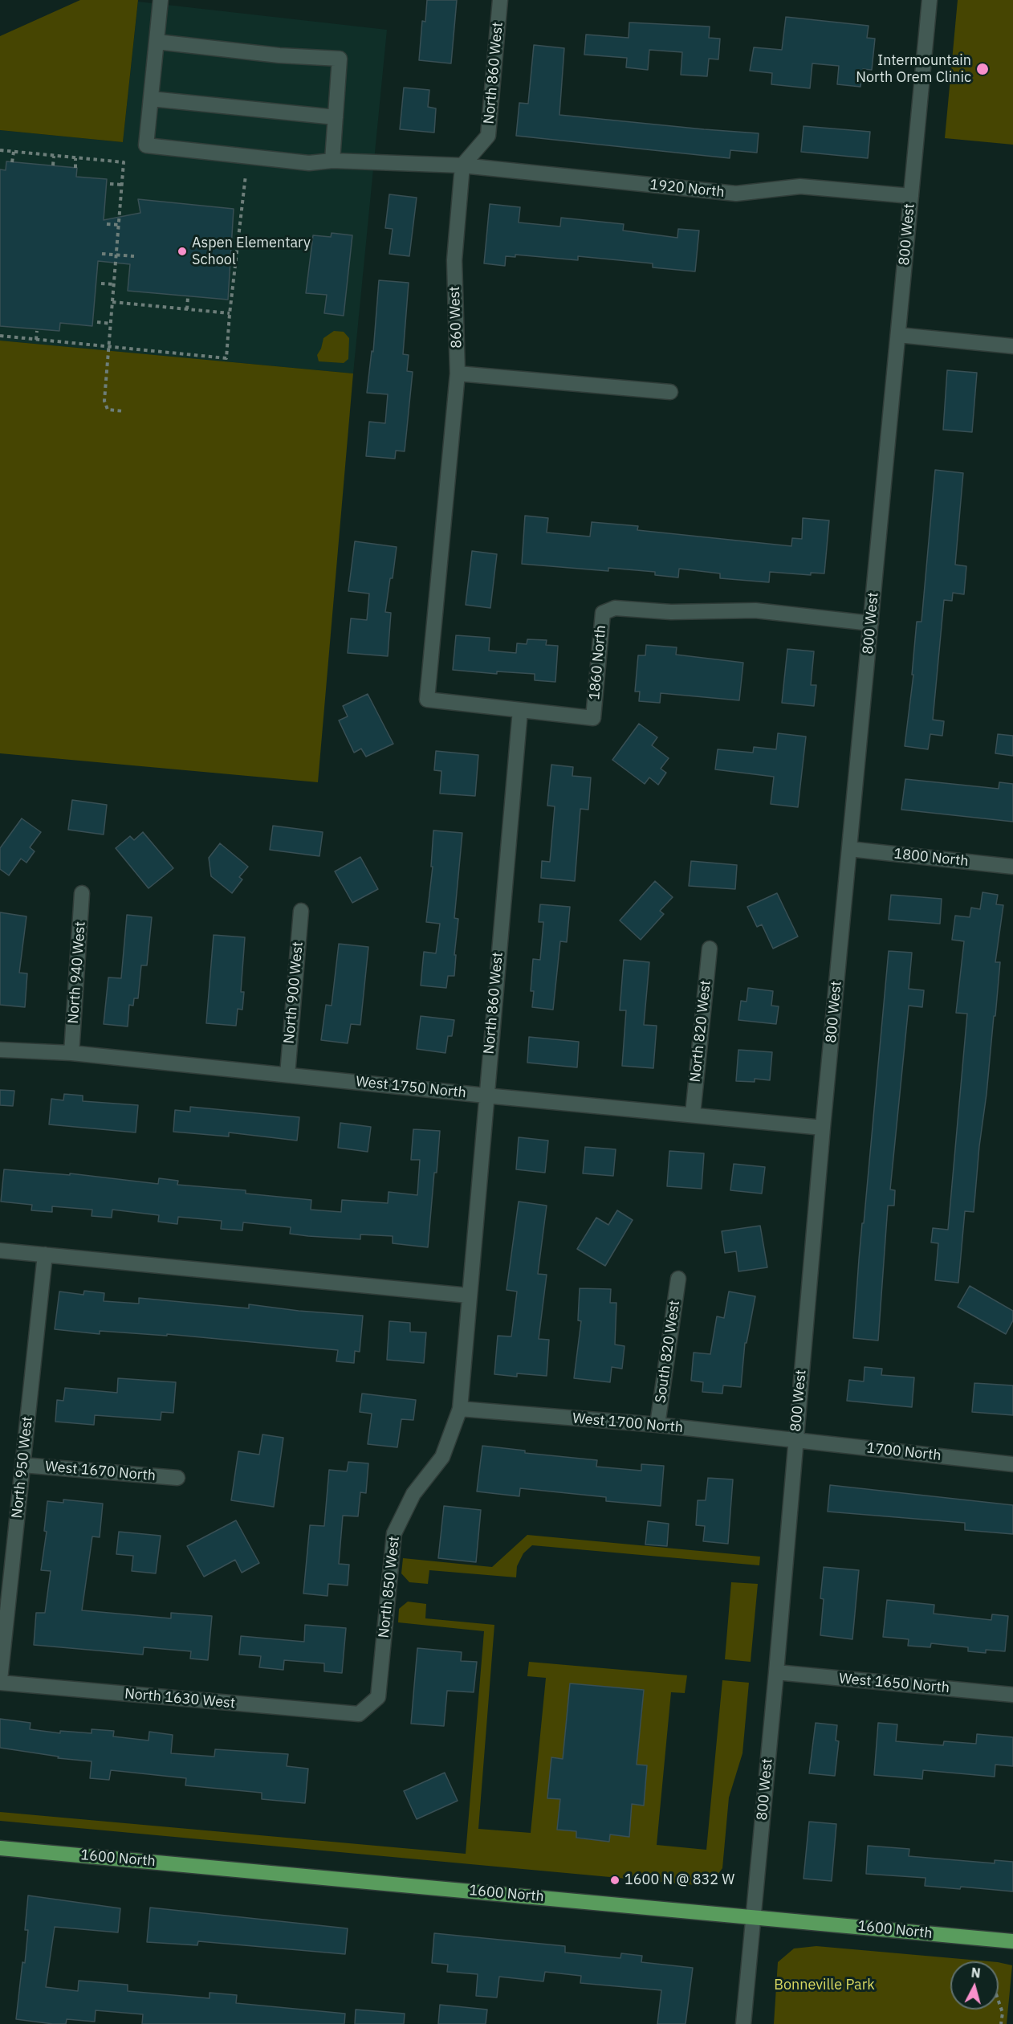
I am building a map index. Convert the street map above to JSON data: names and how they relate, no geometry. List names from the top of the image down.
{
  "streets": {
    "main road": ["1600 North"],
    "street": [
      "North 860 West",
      "1920 North",
      "800 West",
      "860 West",
      "1860 North",
      "1800 North",
      "North 940 West",
      "North 900 West",
      "North 820 West",
      "West 1750 North",
      "South 820 West",
      "West 1700 North",
      "1700 North",
      "North 950 West",
      "West 1670 North",
      "North 850 West",
      "West 1650 North",
      "North 1630 West"
    ]
  },
  "crossings": [
    ["North 860 West", "1920 North"],
    ["North 860 West", "860 West"],
    ["North 860 West", "1860 North"],
    ["North 860 West", "West 1750 North"],
    ["North 860 West", "North 850 West"],
    ["1920 North", "800 West"],
    ["1920 North", "860 West"],
    ["800 West", "1860 North"],
    ["800 West", "1800 North"],
    ["800 West", "West 1750 North"],
    ["800 West", "West 1700 North"],
    ["800 West", "1700 North"],
    ["800 West", "West 1650 North"],
    ["800 West", "1600 North"],
    ["860 West", "1860 North"],
    ["North 940 West", "West 1750 North"],
    ["North 900 West", "West 1750 North"],
    ["North 820 West", "West 1750 North"],
    ["South 820 West", "West 1700 North"],
    ["West 1700 North", "1700 North"],
    ["West 1700 North", "North 850 West"],
    ["North 950 West", "West 1670 North"],
    ["North 950 West", "North 1630 West"],
    ["North 850 West", "North 1630 West"]
  ],
  "parks": ["Bonneville Park"],
  "places": ["Intermountain North Orem Clinic", "Aspen Elementary School", "1600 N @ 832 W"],
  "north": "top"
}
